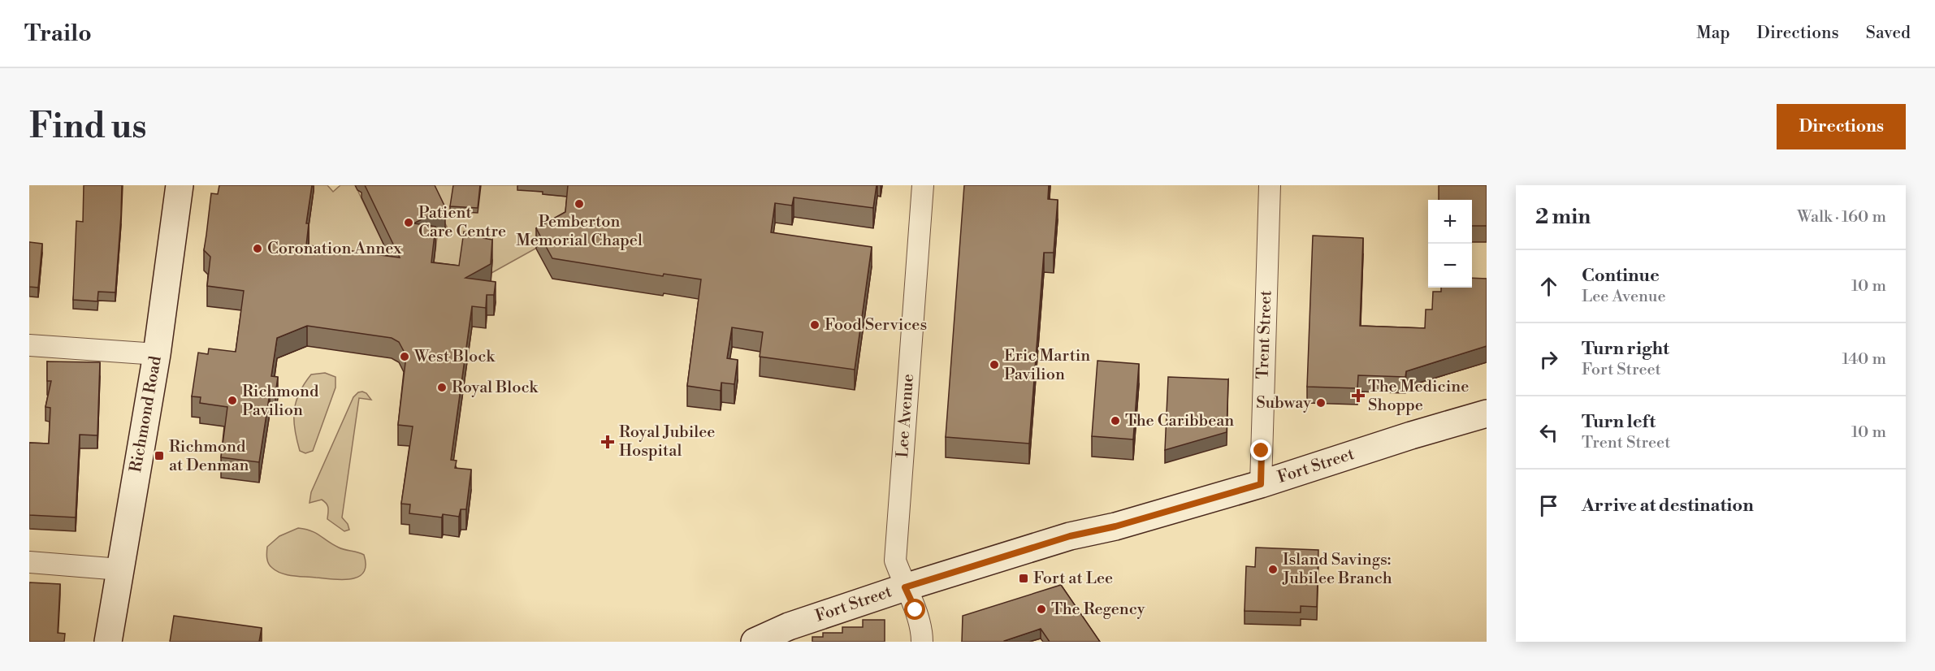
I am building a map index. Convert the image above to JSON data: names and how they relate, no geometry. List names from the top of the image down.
{
  "streets": {
    "main road": ["Richmond Road", "Fort Street"],
    "street": ["Trent Street", "Lee Avenue"]
  },
  "crossings": [
    ["Trent Street", "Fort Street"],
    ["Lee Avenue", "Fort Street"]
  ],
  "places": {
    "other": [
      "Pemberton Memorial Chapel",
      "Patient Care Centre",
      "Coronation Annex",
      "Food Services",
      "West Block",
      "Eric Martin Pavilion",
      "Royal Block",
      "Richmond Pavilion",
      "Subway",
      "The Caribbean",
      "Island Savings: Jubilee Branch",
      "The Regency"
    ],
    "health": ["The Medicine Shoppe", "Royal Jubilee Hospital"],
    "transit": ["Richmond at Denman", "Fort at Lee"]
  },
  "page": {
    "header": "Trailo",
    "nav": ["Map", "Directions", "Saved"],
    "buttons": "Directions",
    "title": "Find us",
    "heading": ["2 min", "Walk · 160 m"],
    "map_buttons": ["+", "−"],
    "list": [
      ["Continue", "Lee Avenue", "10 m"],
      ["Turn right", "Fort Street", "140 m"],
      ["Turn left", "Trent Street", "10 m"],
      "Arrive at destination"
    ]
  }
}
